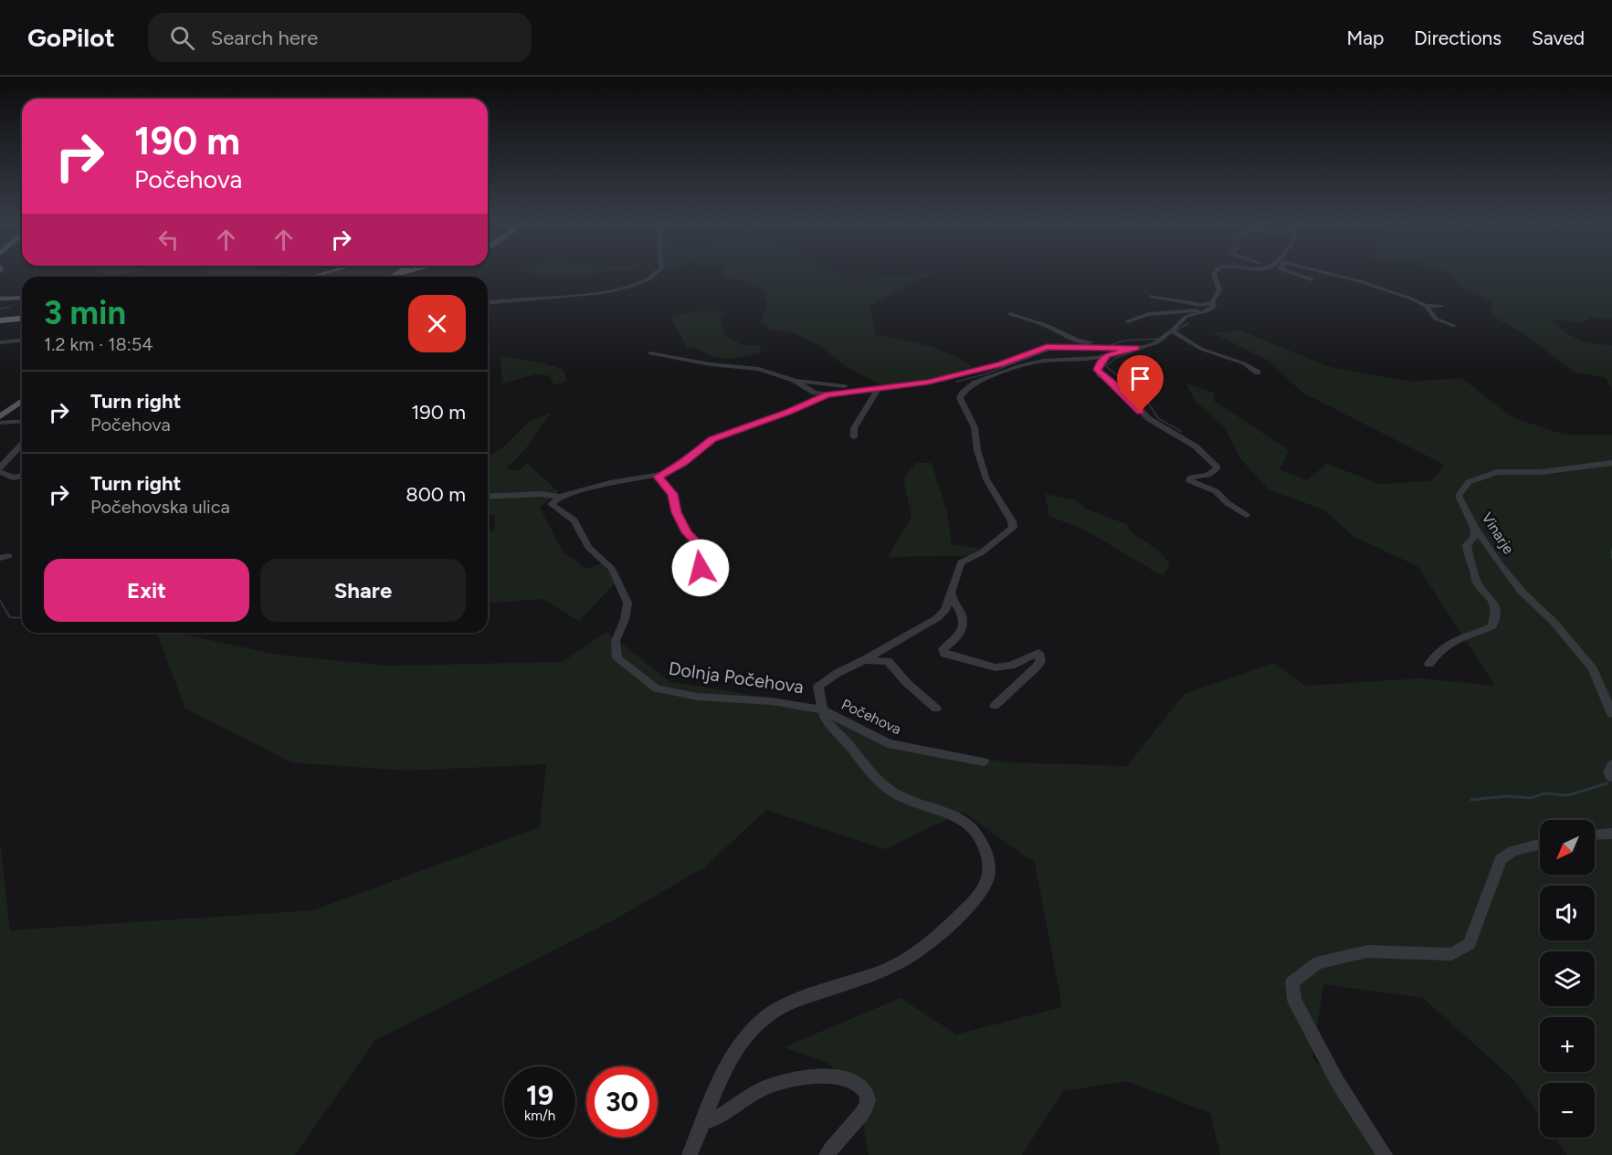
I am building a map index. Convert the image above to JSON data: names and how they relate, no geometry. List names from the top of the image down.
{
  "streets": {
    "street": ["Vinarje", "Dolnja Počehova", "Počehova"]
  },
  "crossings": [
    ["Dolnja Počehova", "Počehova"]
  ],
  "north": "bottom left",
  "page": {
    "header": "GoPilot",
    "search": "Search here",
    "nav": ["Map", "Directions", "Saved"],
    "turn": ["190 m", "Počehova"],
    "heading": ["3 min", "1.2 km · 18:54"],
    "list": [
      {
        "name": "Turn right",
        "note": "Počehova",
        "value": "190 m"
      },
      {
        "name": "Turn right",
        "note": "Počehovska ulica",
        "value": "800 m"
      }
    ],
    "buttons": ["Exit", "Share"],
    "map_buttons": ["+", "−"],
    "speed": "19 km/h",
    "limit": "30"
  }
}
